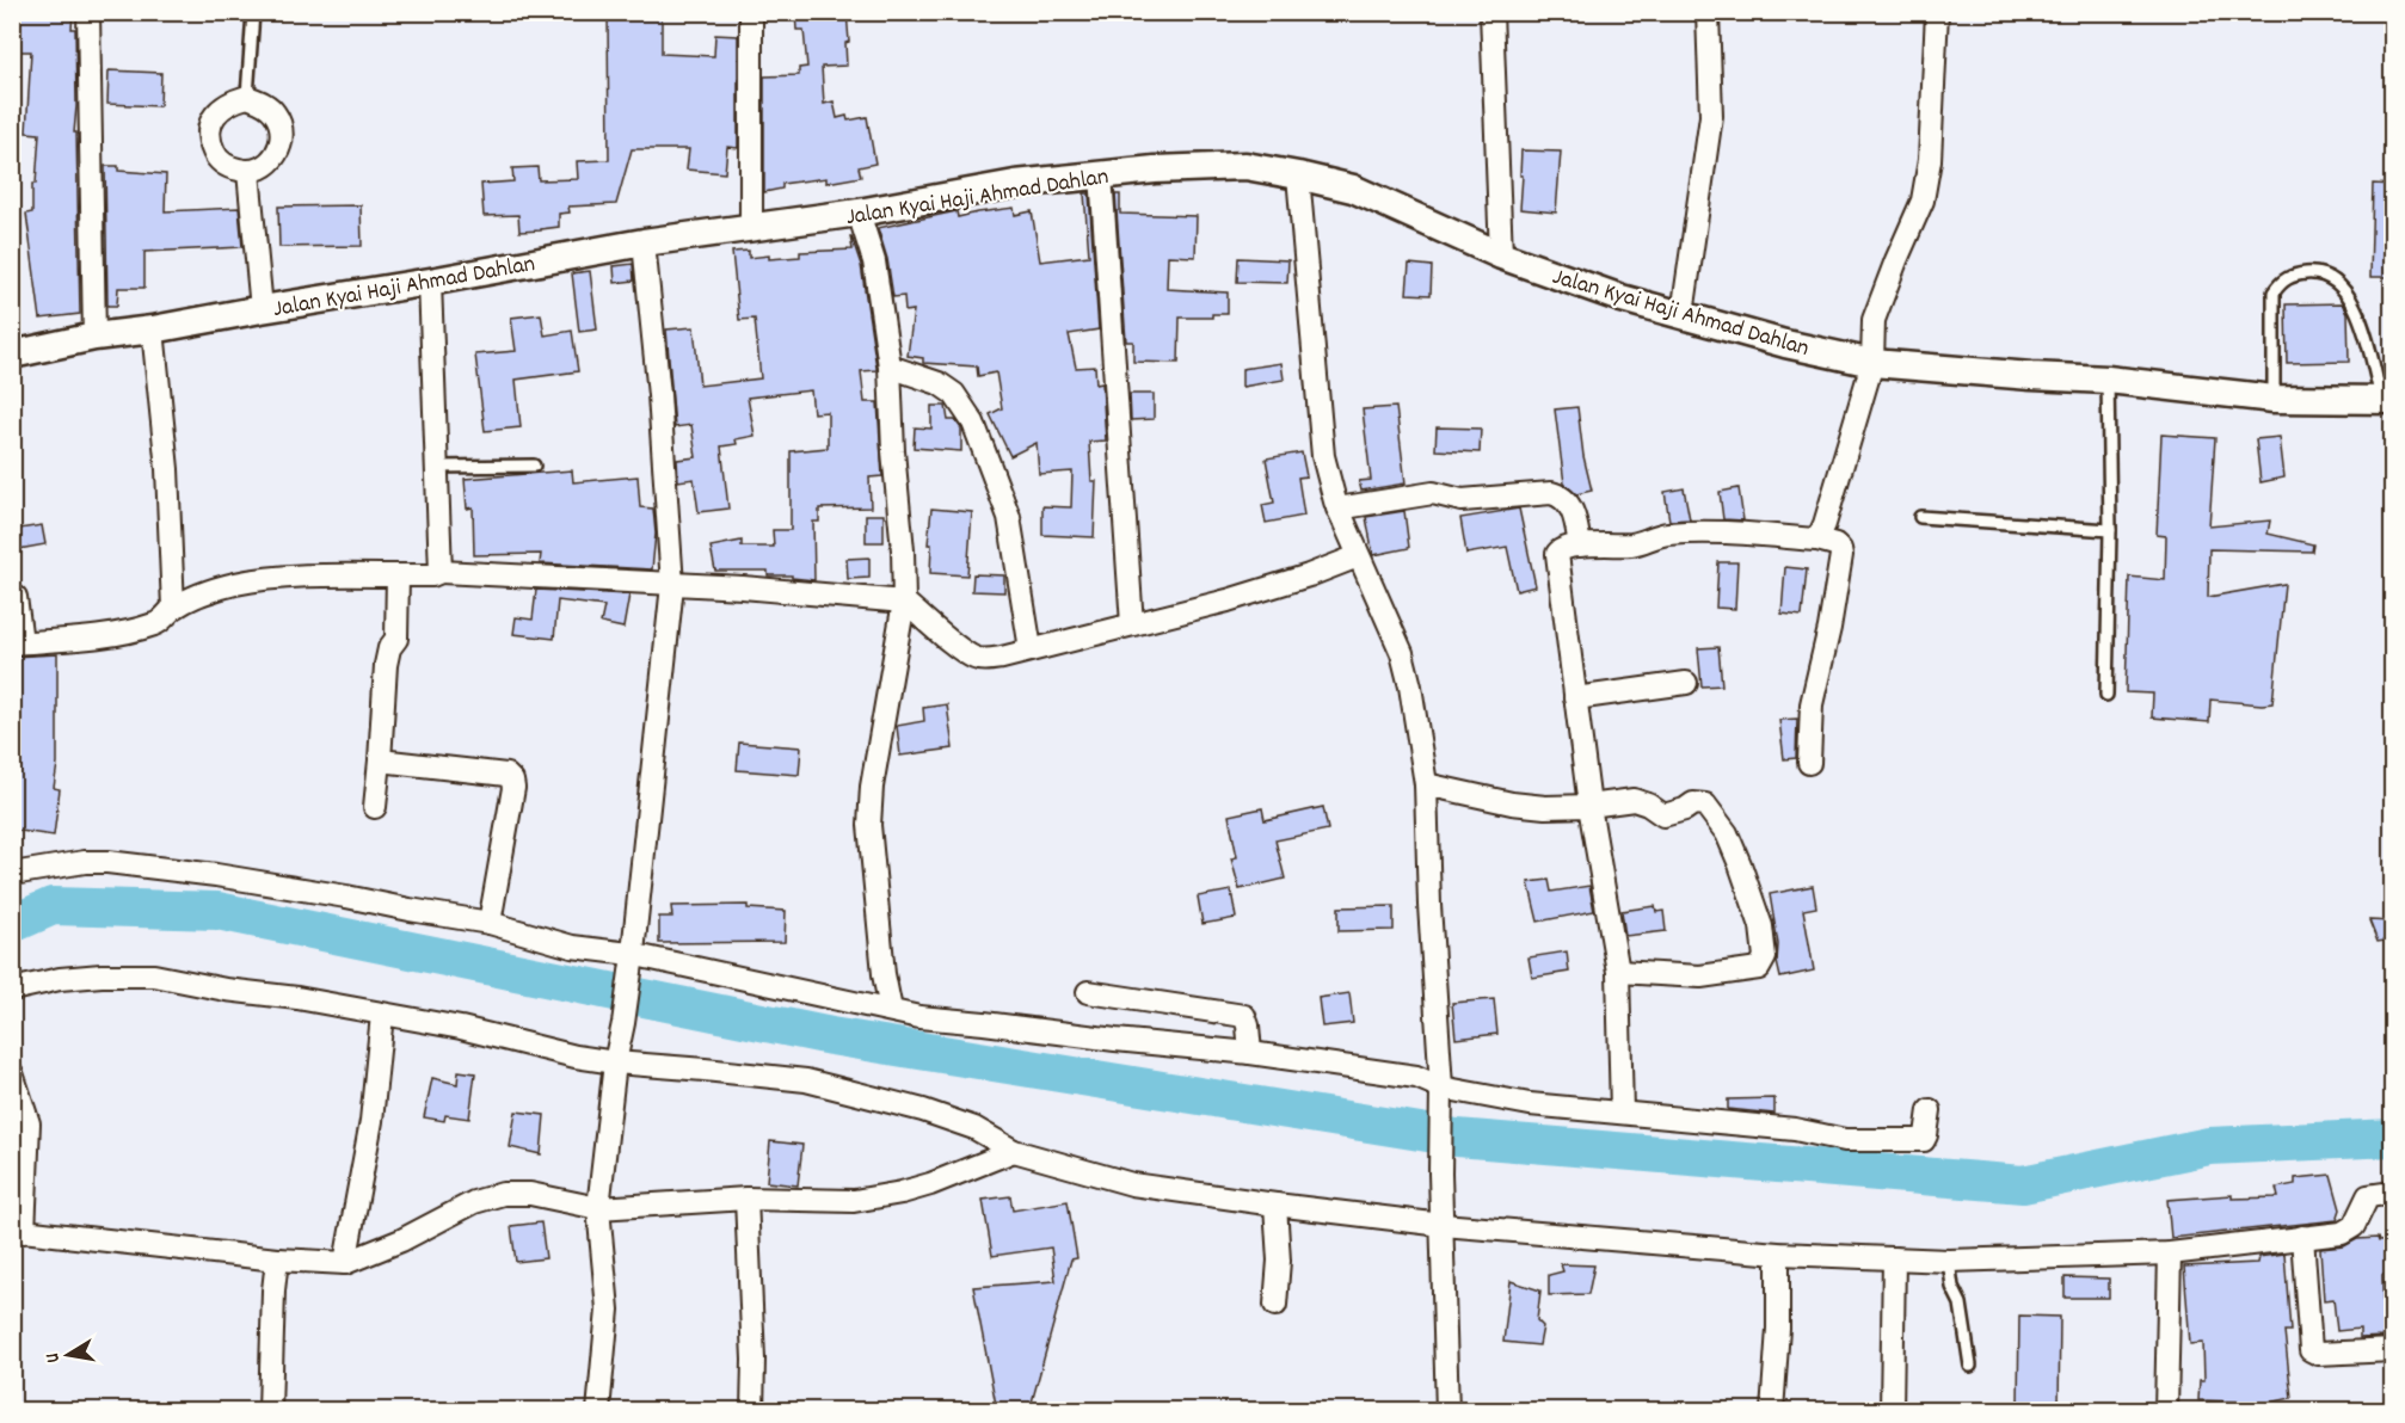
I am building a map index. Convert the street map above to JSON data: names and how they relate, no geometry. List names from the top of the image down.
{
  "streets": {
    "street": ["Jalan Kyai Haji Ahmad Dahlan"]
  },
  "north": "left"
}
